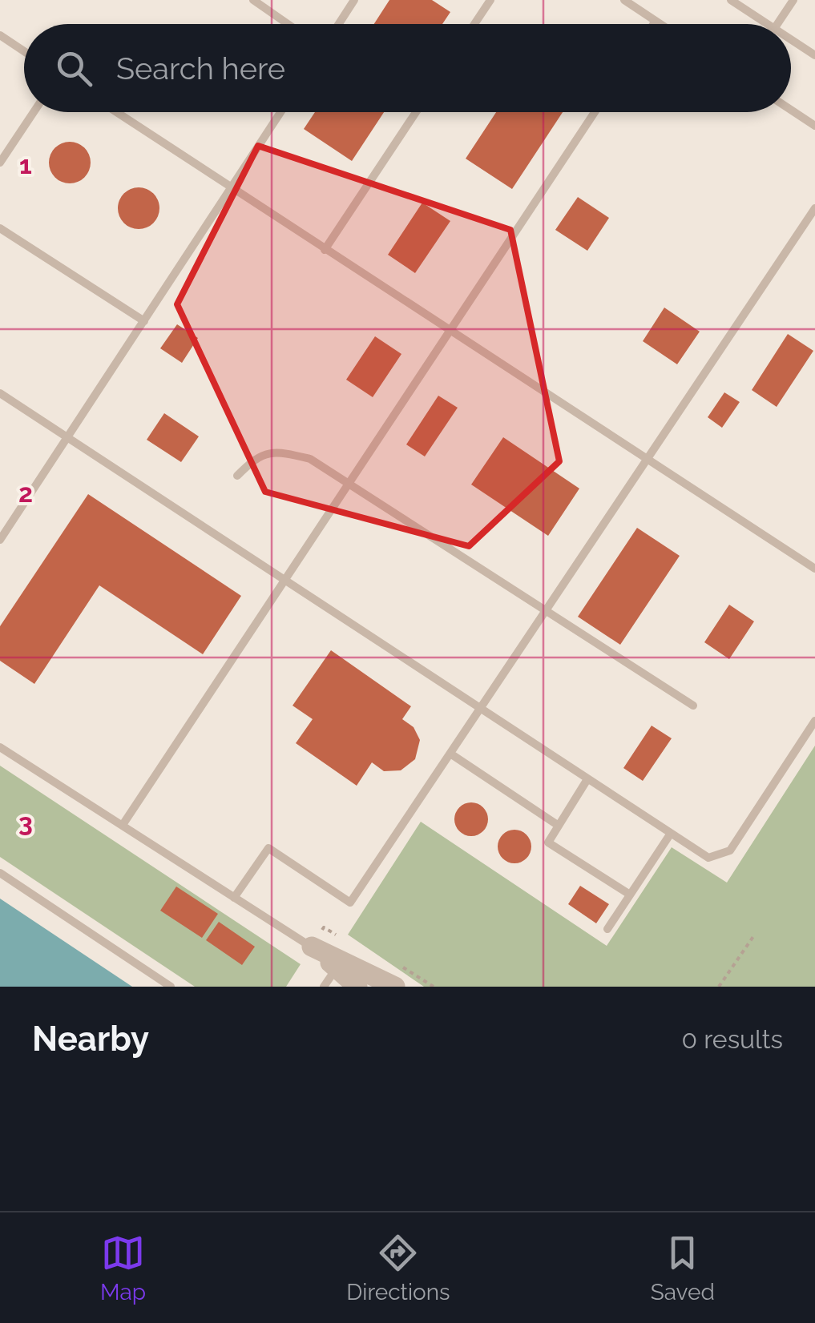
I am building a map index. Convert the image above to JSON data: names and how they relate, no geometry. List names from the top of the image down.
{
  "page": {
    "search": "Search here",
    "heading": ["Nearby", "0 results"],
    "nav": ["Map", "Directions", "Saved"]
  },
  "grid": {
    "rows": ["1", "2", "3"]
  }
}
